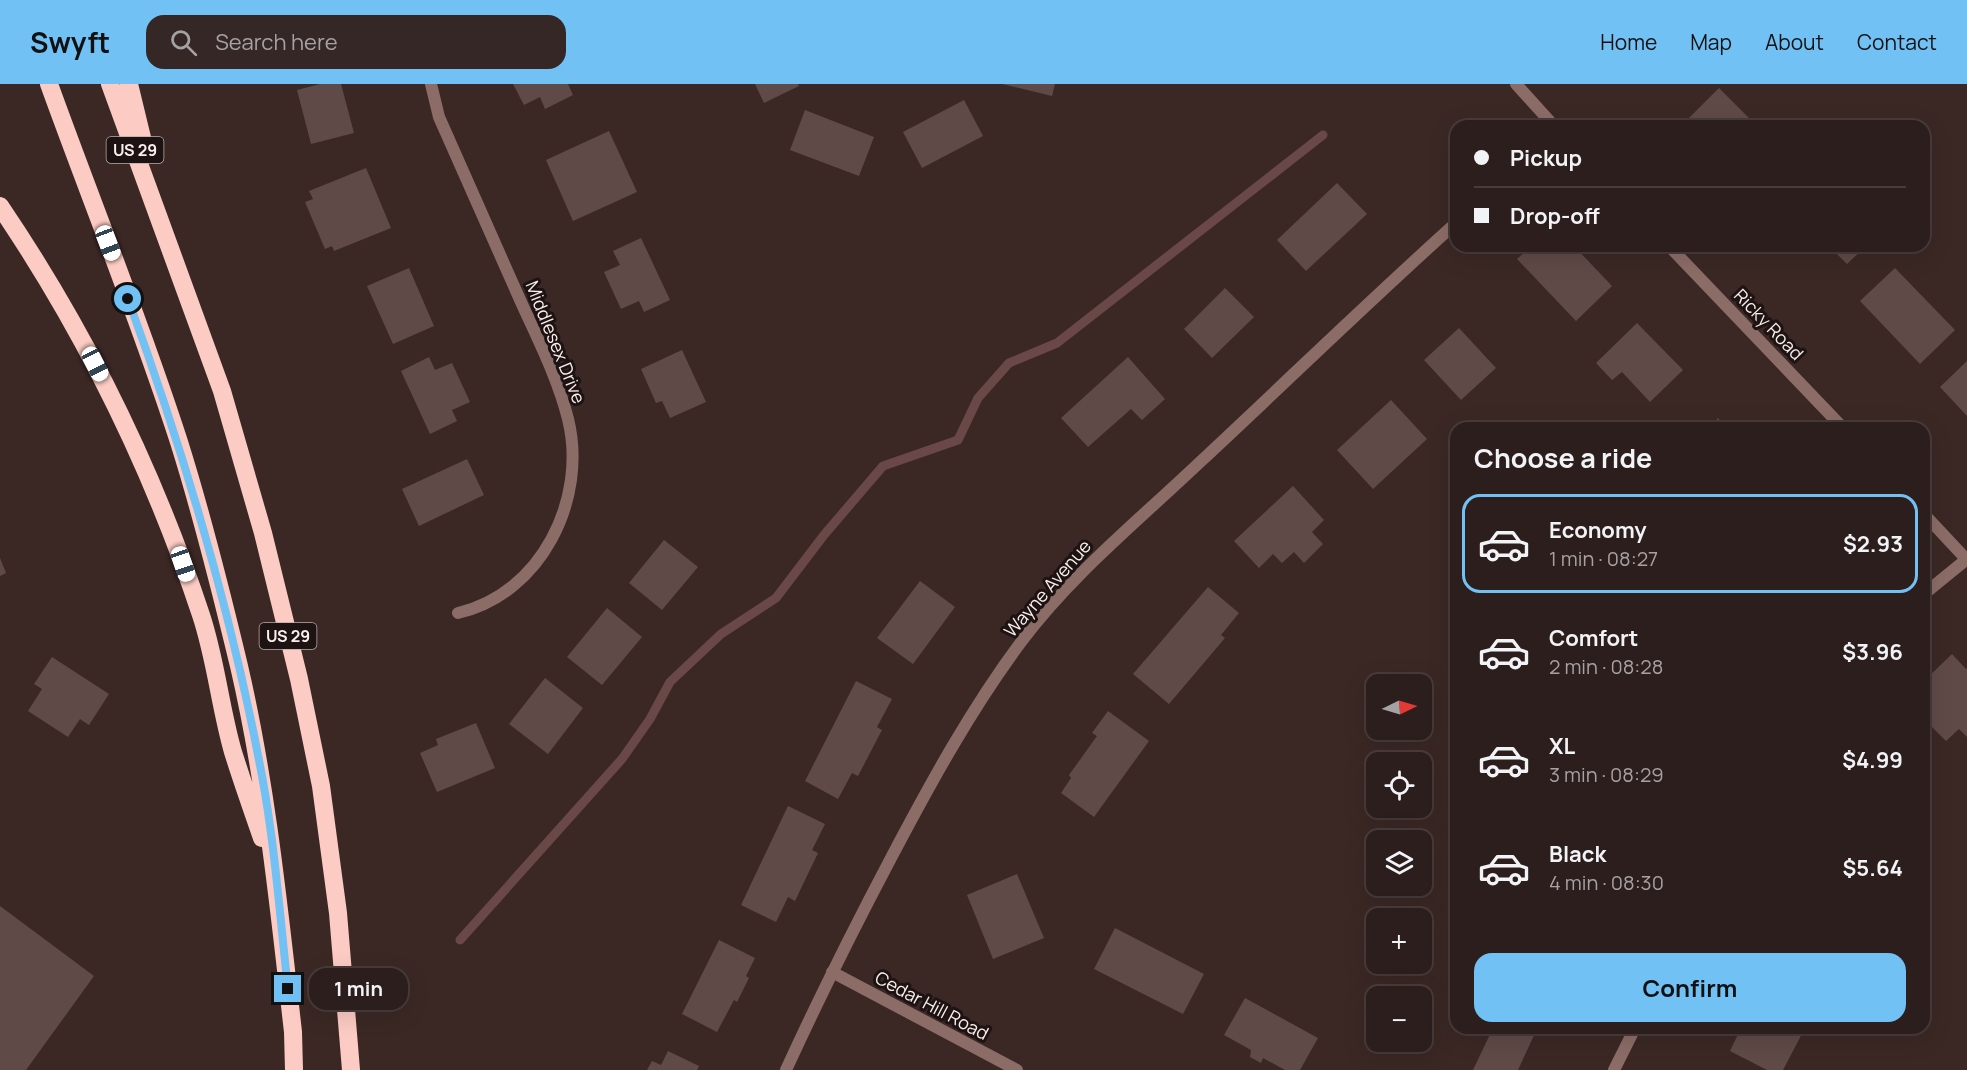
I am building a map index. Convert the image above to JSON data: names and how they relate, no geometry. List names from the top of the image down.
{
  "streets": {
    "highway": ["US 29"],
    "street": [
      "Ricky Road",
      "Middlesex Drive",
      "Wayne Avenue",
      "Cedar Hill Road"
    ]
  },
  "crossings": [
    ["Wayne Avenue", "Cedar Hill Road"]
  ],
  "north": "right",
  "page": {
    "header": "Swyft",
    "search": "Search here",
    "nav": [
      "Home",
      "Map",
      "About",
      "Contact"
    ],
    "banner": ["Pickup", "Drop-off"],
    "heading": "Choose a ride",
    "list": [
      {
        "name": "Economy",
        "note": "1 min · 08:27",
        "value": "$2.93"
      },
      {
        "name": "Comfort",
        "note": "2 min · 08:28",
        "value": "$3.96"
      },
      {
        "name": "XL",
        "note": "3 min · 08:29",
        "value": "$4.99"
      },
      {
        "name": "Black",
        "note": "4 min · 08:30",
        "value": "$5.64"
      }
    ],
    "map_buttons": ["+", "−"],
    "buttons": "Confirm",
    "bubble": "1 min"
  }
}
